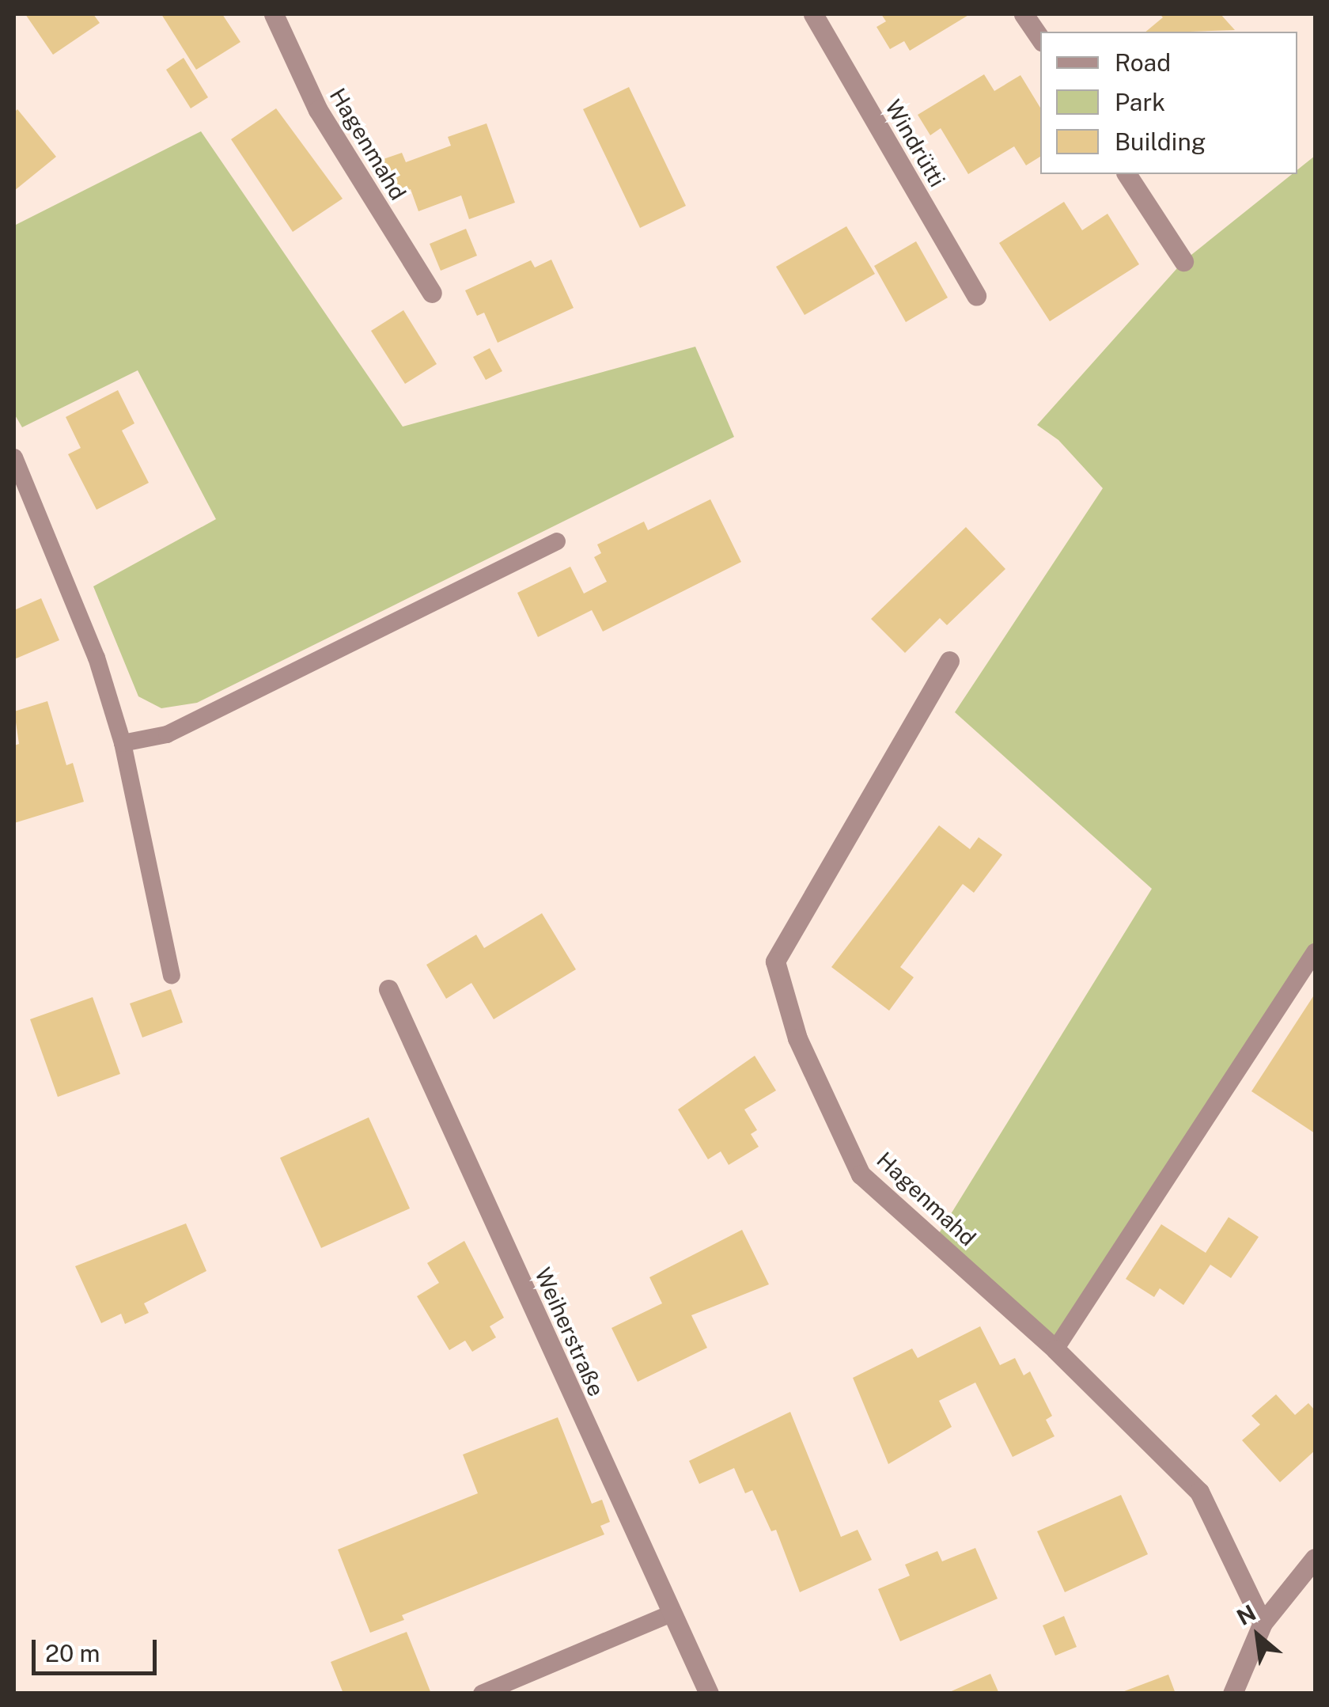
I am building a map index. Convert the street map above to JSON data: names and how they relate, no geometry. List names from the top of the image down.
{
  "streets": {
    "street": ["Windrütti", "Hagenmahd", "Weiherstraße"]
  },
  "legend": ["Road", "Park", "Building"],
  "scale_bar": "20 m",
  "north": "top left"
}
